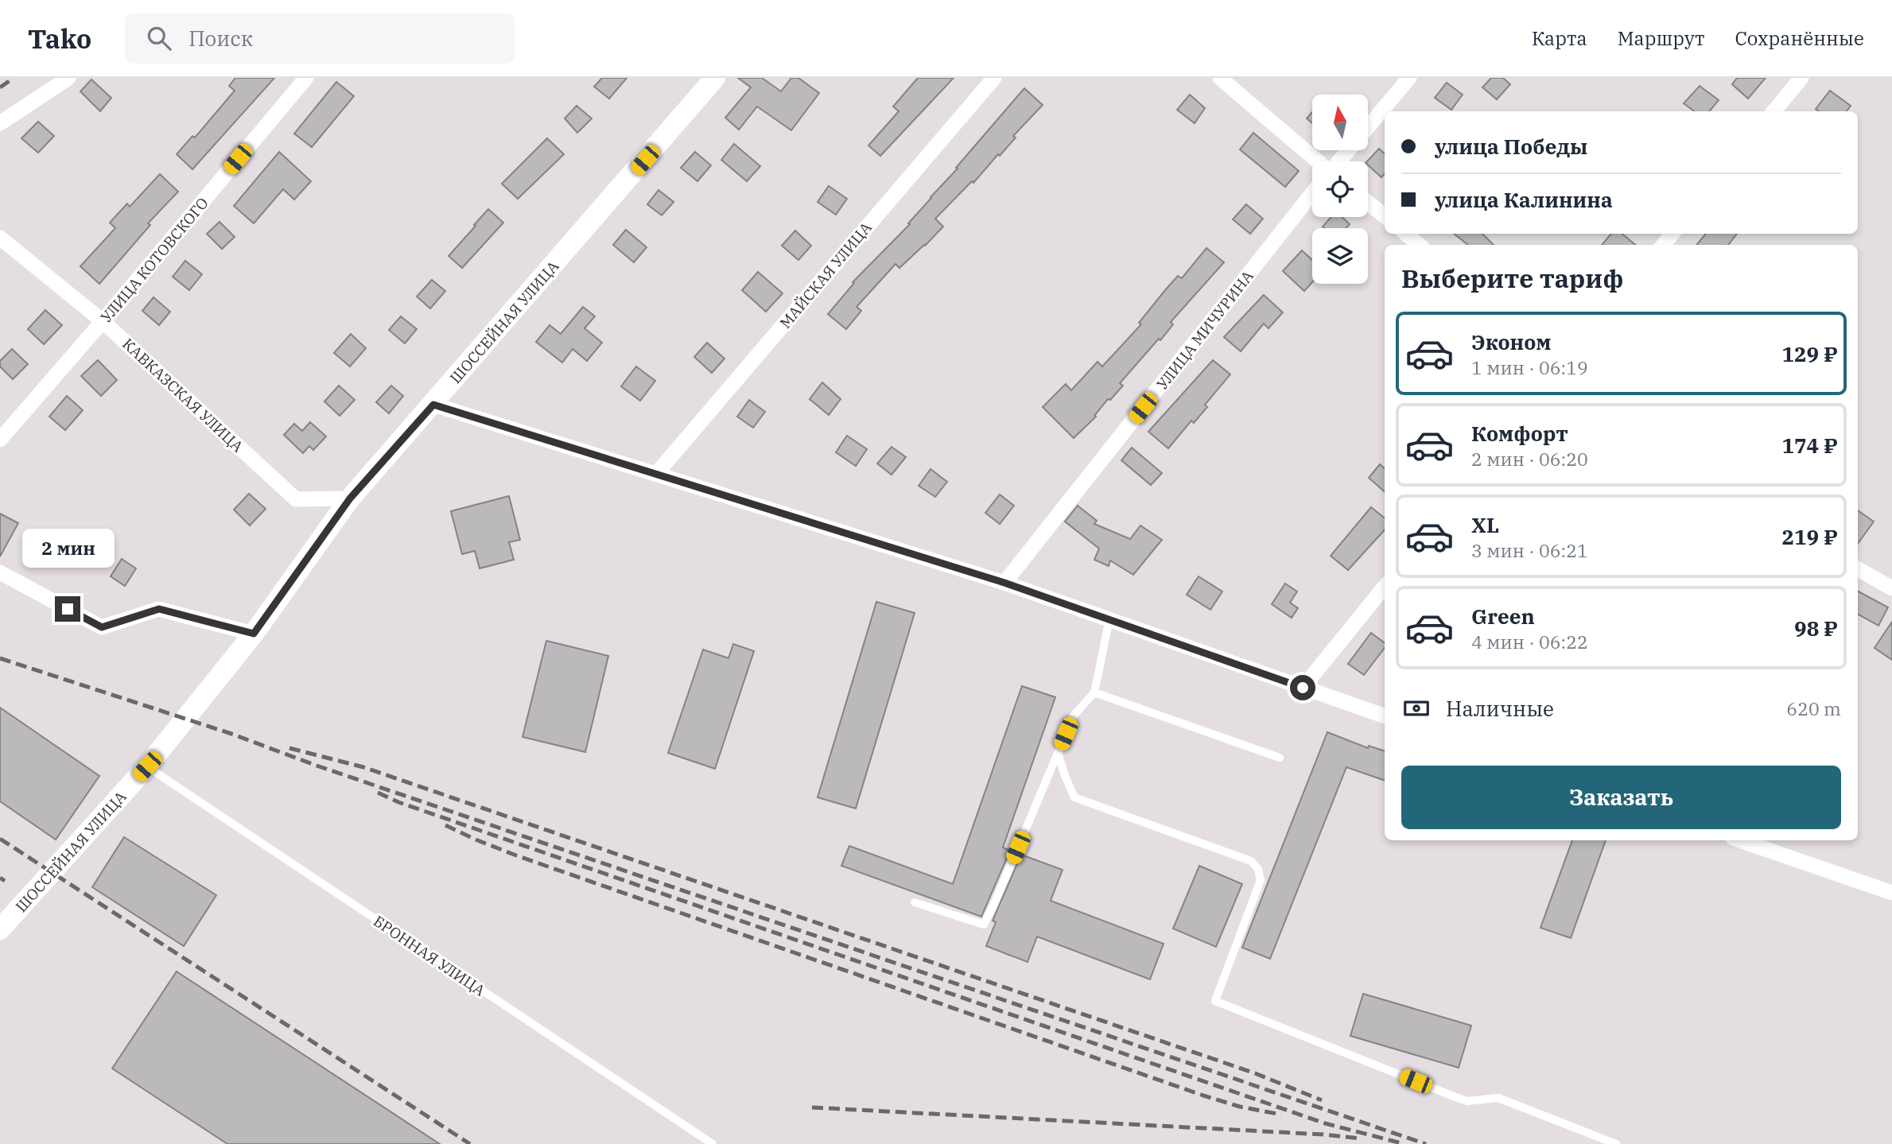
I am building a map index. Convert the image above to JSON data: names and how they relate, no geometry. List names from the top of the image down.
{
  "streets": {
    "main road": ["ШОССЕЙНАЯ УЛИЦА"],
    "street": [
      "УЛИЦА КОТОВСКОГО",
      "МАЙСКАЯ УЛИЦА",
      "УЛИЦА МИЧУРИНА",
      "КАВКАЗСКАЯ УЛИЦА"
    ],
    "lane": ["БРОННАЯ УЛИЦА"]
  },
  "crossings": [
    ["УЛИЦА КОТОВСКОГО", "КАВКАЗСКАЯ УЛИЦА"],
    ["ШОССЕЙНАЯ УЛИЦА", "КАВКАЗСКАЯ УЛИЦА"],
    ["ШОССЕЙНАЯ УЛИЦА", "БРОННАЯ УЛИЦА"]
  ],
  "north": "top",
  "page": {
    "header": "Tako",
    "search": "Поиск",
    "nav": ["Карта", "Маршрут", "Сохранённые"],
    "banner": ["улица Победы", "улица Калинина"],
    "heading": "Выберите тариф",
    "list": [
      {
        "name": "Эконом",
        "note": "1 мин · 06:19",
        "value": "129 ₽"
      },
      {
        "name": "Комфорт",
        "note": "2 мин · 06:20",
        "value": "174 ₽"
      },
      {
        "name": "XL",
        "note": "3 мин · 06:21",
        "value": "219 ₽"
      },
      {
        "name": "Green",
        "note": "4 мин · 06:22",
        "value": "98 ₽"
      }
    ],
    "bubble": "2 мин",
    "pay": ["Наличные", "620 m"],
    "buttons": "Заказать"
  }
}
